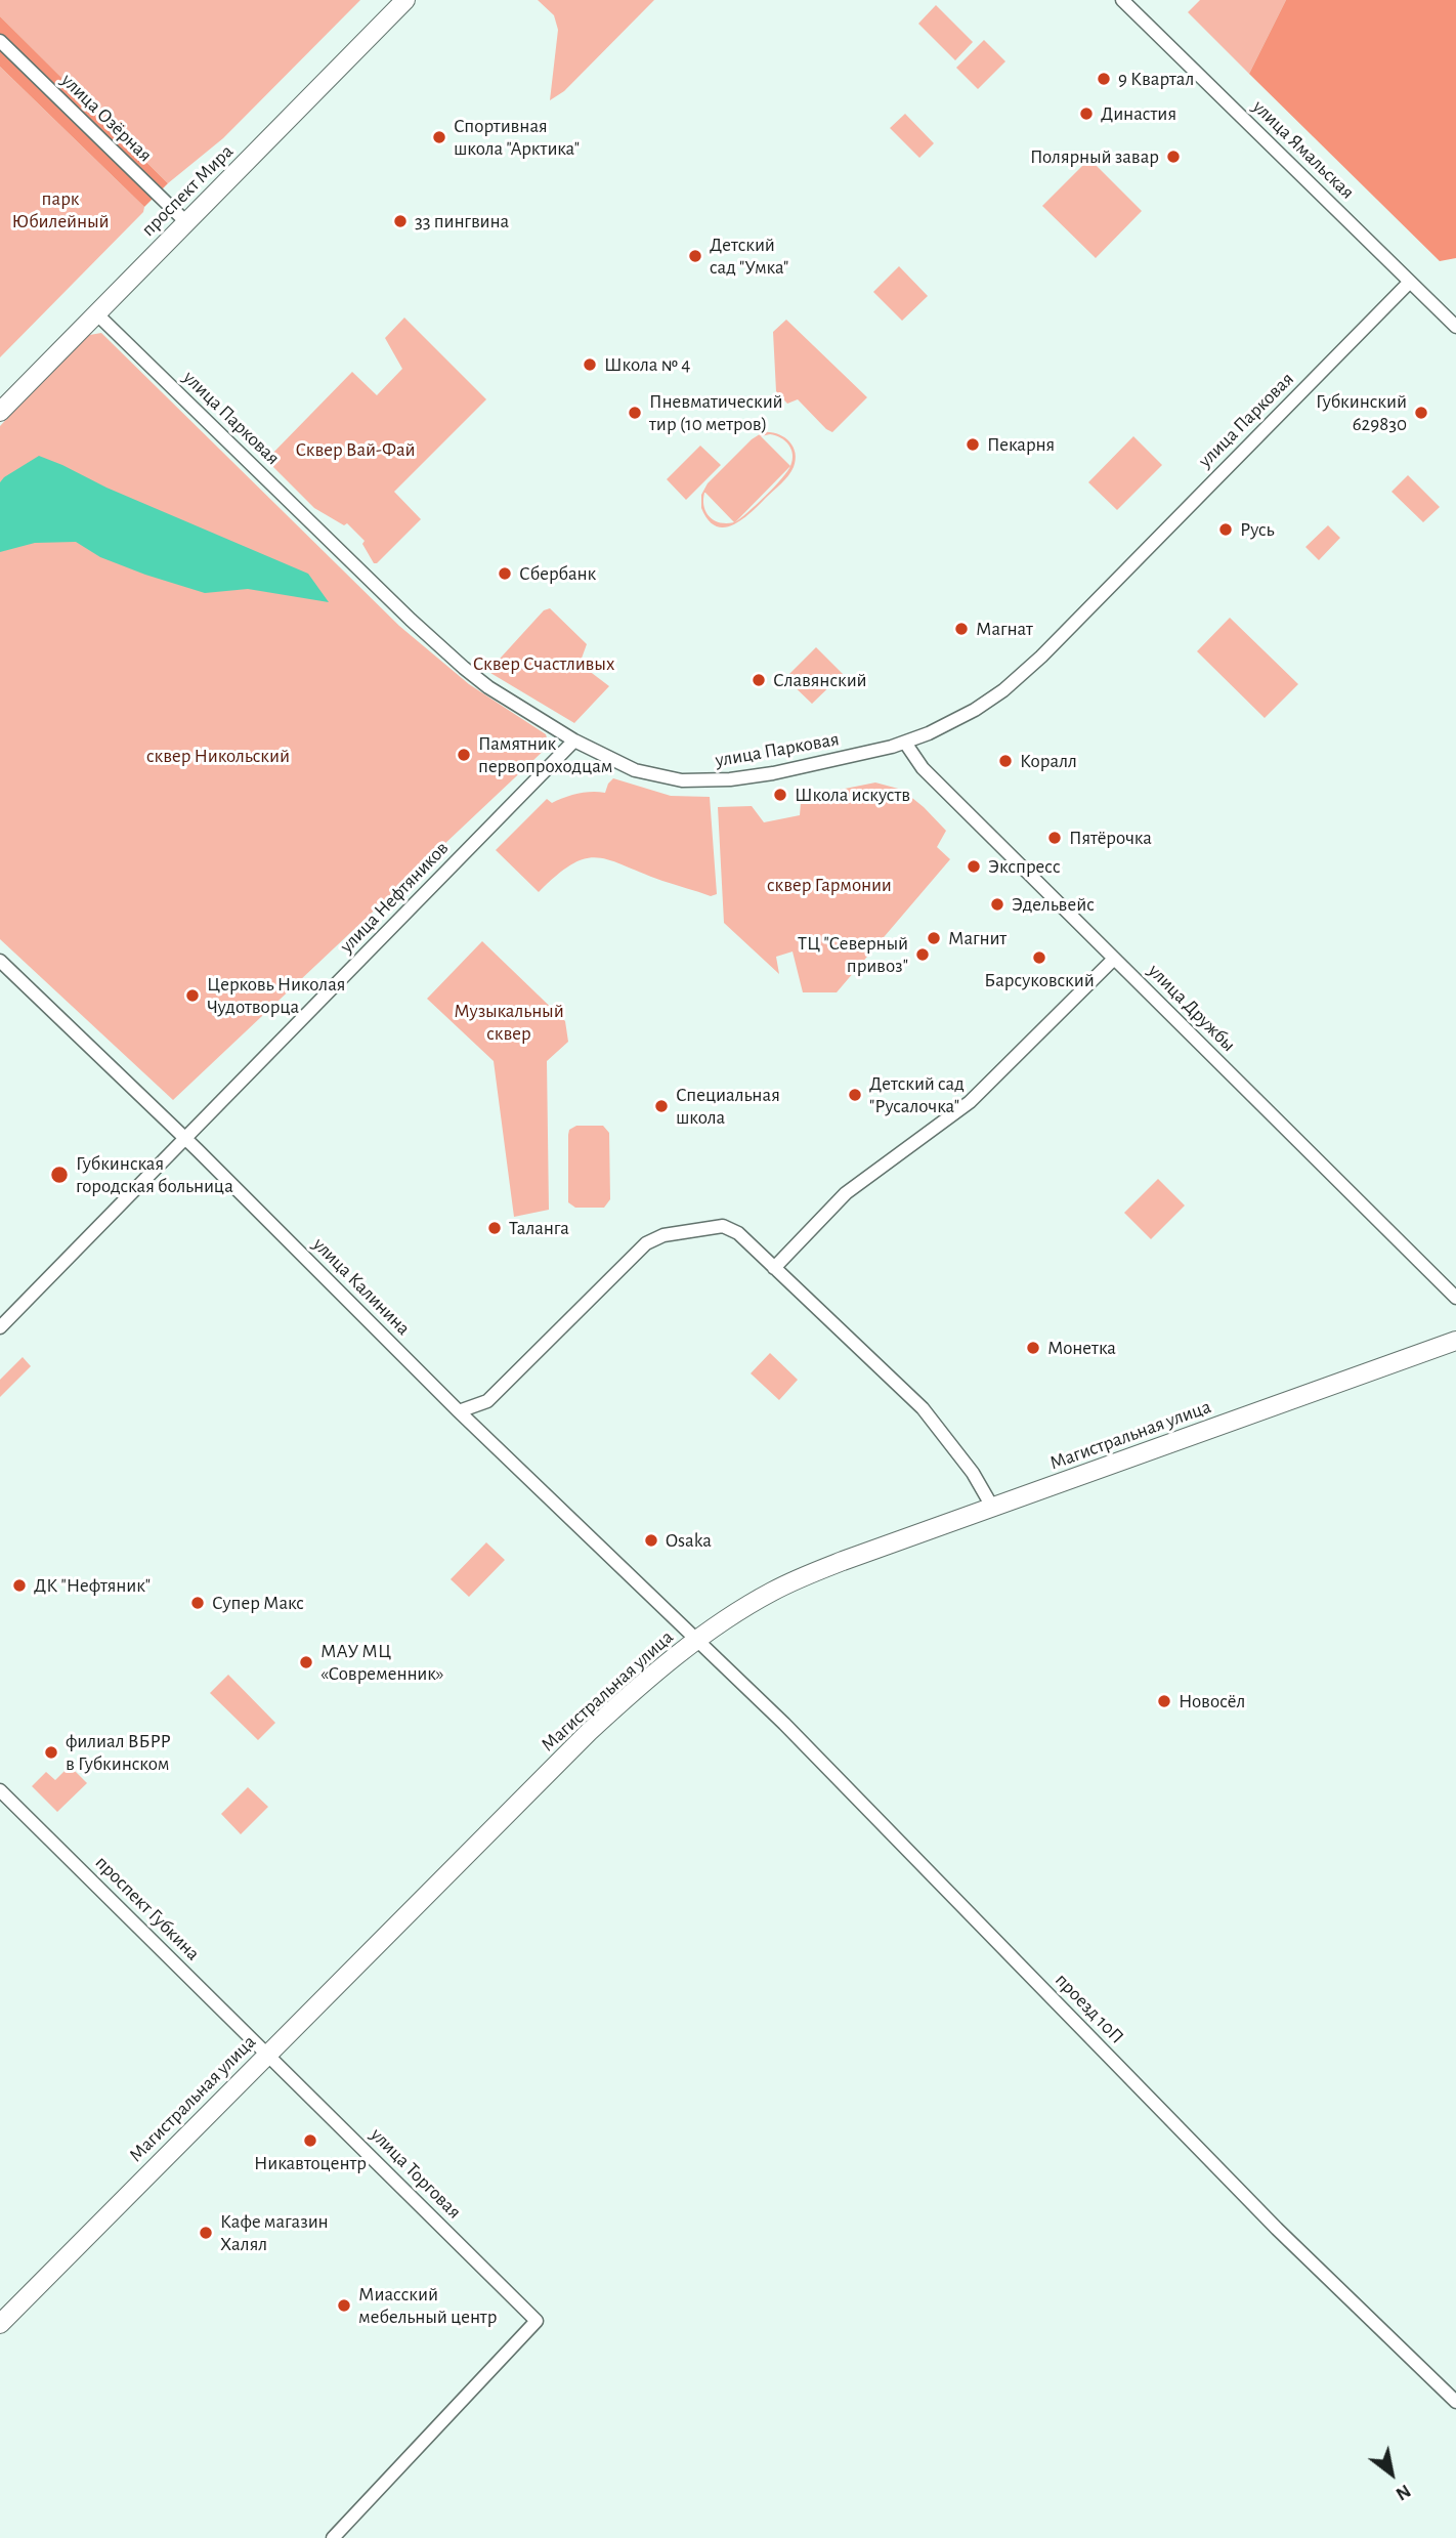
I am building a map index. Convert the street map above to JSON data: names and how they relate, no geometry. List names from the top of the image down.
{
  "streets": {
    "main road": ["проспект Мира", "Магистральная улица"],
    "street": [
      "улица Озёрная",
      "улица Ямальская",
      "улица Парковая",
      "улица Нефтяников",
      "улица Дружбы",
      "улица Калинина",
      "проспект Губкина",
      "проезд 10П",
      "улица Торговая"
    ]
  },
  "crossings": [
    ["улица Озёрная", "проспект Мира"],
    ["улица Ямальская", "улица Парковая"],
    ["проспект Мира", "улица Парковая"],
    ["улица Парковая", "улица Нефтяников"],
    ["улица Парковая", "улица Дружбы"],
    ["улица Нефтяников", "улица Калинина"],
    ["улица Калинина", "Магистральная улица"],
    ["улица Калинина", "проезд 10П"],
    ["Магистральная улица", "проспект Губкина"],
    ["Магистральная улица", "проезд 10П"],
    ["Магистральная улица", "улица Торговая"],
    ["проспект Губкина", "улица Торговая"]
  ],
  "parks": [
    "парк Юбилейный",
    "Сквер Вай-Фай",
    "Сквер Счастливых",
    "сквер Никольский",
    "сквер Гармонии",
    "Музыкальный сквер"
  ],
  "places": [
    "9 Квартал",
    "Династия",
    "Спортивная школа \"Арктика\"",
    "Полярный завар",
    "33 пингвина",
    "Детский сад \"Умка\"",
    "Школа № 4",
    "Пневматический тир (10 метров)",
    "Губкинский 629830",
    "Пекарня",
    "Русь",
    "Сбербанк",
    "Магнат",
    "Славянский",
    "Памятник первопроходцам",
    "Коралл",
    "Школа искуств",
    "Пятёрочка",
    "Экспресс",
    "Эдельвейс",
    "Магнит",
    "ТЦ \"Северный привоз\"",
    "Барсуковский",
    "Церковь Николая Чудотворца",
    "Детский сад \"Русалочка\"",
    "Специальная школа",
    "Губкинская городская больница",
    "Таланга",
    "Монетка",
    "Osaka",
    "ДК \"Нефтяник\"",
    "Супер Макс",
    "МАУ МЦ «Современник»",
    "Новосёл",
    "филиал ВБРР в Губкинском",
    "Никавтоцентр",
    "Кафе магазин Халял",
    "Миасский мебельный центр"
  ],
  "north": "bottom right"
}
